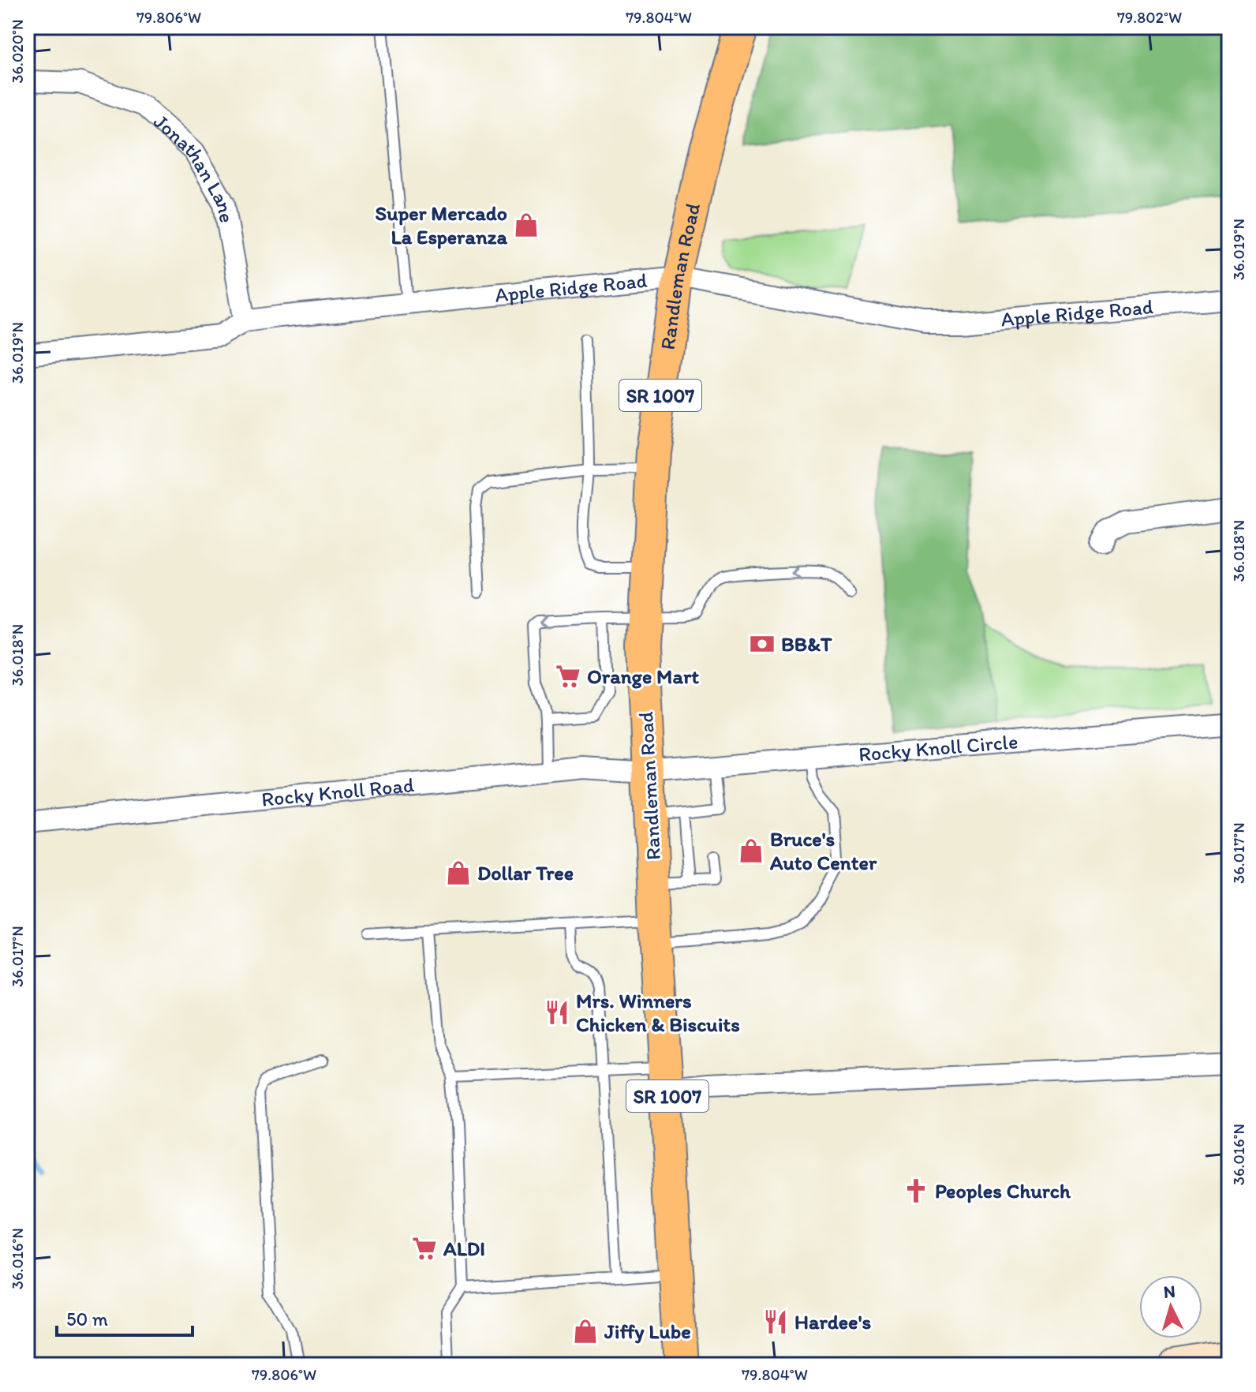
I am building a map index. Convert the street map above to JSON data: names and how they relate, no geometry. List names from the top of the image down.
{
  "streets": {
    "main road": ["Randleman Road", "SR 1007"],
    "street": [
      "Jonathan Lane",
      "Apple Ridge Road",
      "Rocky Knoll Circle",
      "Rocky Knoll Road"
    ]
  },
  "crossings": [
    ["Jonathan Lane", "Apple Ridge Road"],
    ["Randleman Road", "Apple Ridge Road"],
    ["Randleman Road", "Rocky Knoll Circle"],
    ["Randleman Road", "Rocky Knoll Road"],
    ["Rocky Knoll Circle", "Rocky Knoll Road"]
  ],
  "places": {
    "shop": [
      "Super Mercado La Esperanza",
      "Bruce's Auto Center",
      "Dollar Tree",
      "Jiffy Lube"
    ],
    "bank": ["BB&T"],
    "supermarket": ["Orange Mart", "ALDI"],
    "restaurant": ["Mrs. Winners Chicken & Biscuits", "Hardee's"],
    "church": ["Peoples Church"]
  },
  "scale_bar": "50 m",
  "north": "top",
  "coordinates": [
    "79.806°W",
    "79.804°W",
    "79.802°W",
    "36.020°N",
    "36.019°N",
    "36.018°N",
    "36.017°N",
    "36.016°N"
  ]
}
